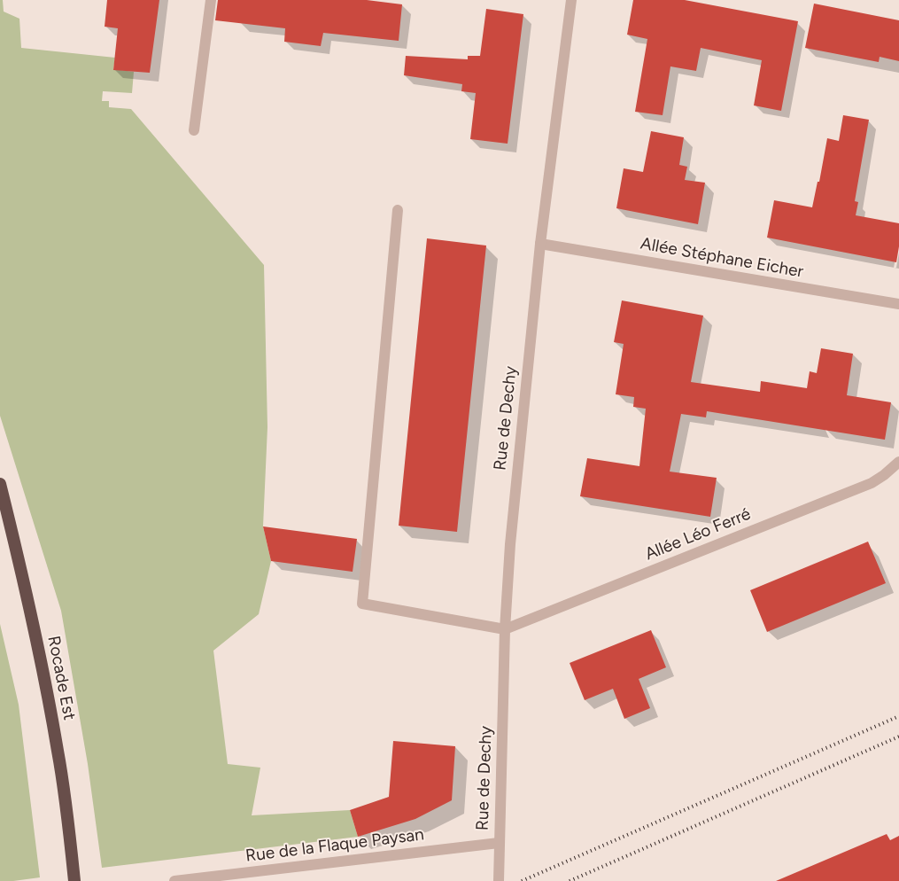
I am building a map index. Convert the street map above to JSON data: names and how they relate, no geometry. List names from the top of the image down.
{
  "streets": {
    "highway": ["Rocade Est"],
    "street": [
      "Allée Stéphane Eicher",
      "Rue de Dechy",
      "Allée Léo Ferré",
      "Rue de la Flaque Paysan"
    ]
  },
  "crossings": [
    ["Allée Stéphane Eicher", "Rue de Dechy"],
    ["Rue de Dechy", "Allée Léo Ferré"],
    ["Rue de Dechy", "Rue de la Flaque Paysan"]
  ]
}
